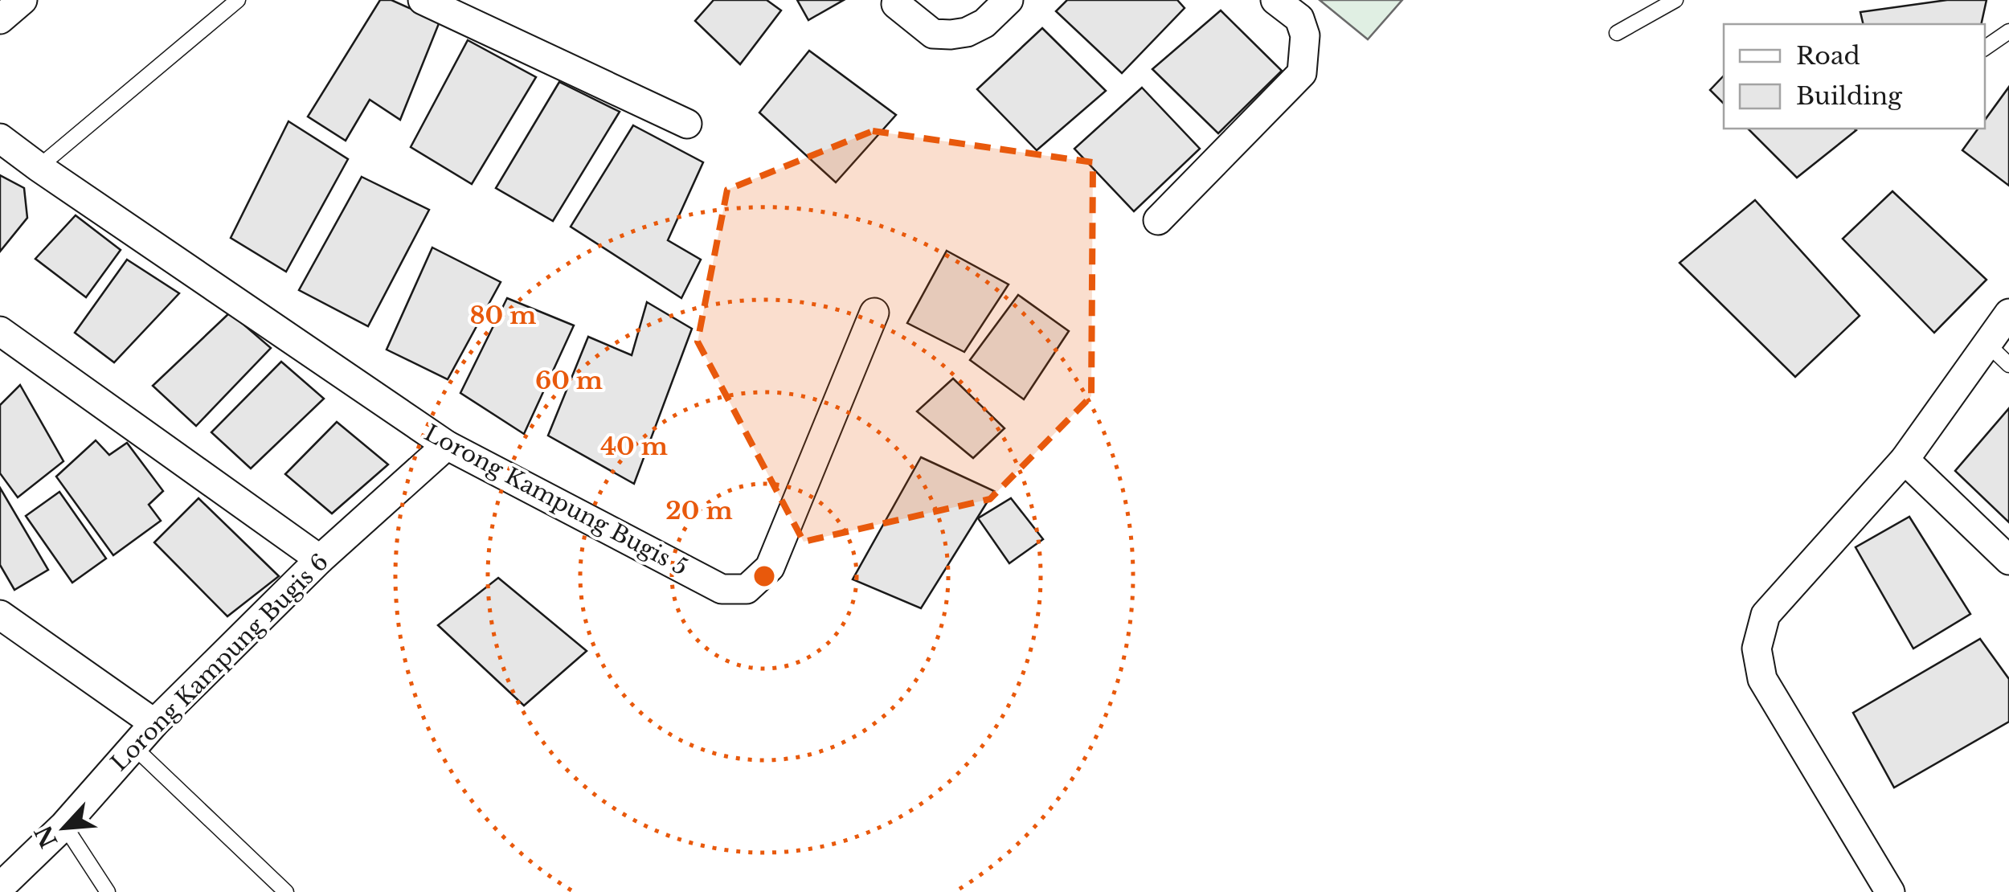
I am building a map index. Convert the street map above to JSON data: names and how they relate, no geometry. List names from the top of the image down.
{
  "streets": {
    "street": ["Lorong Kampung Bugis 5", "Lorong Kampung Bugis 6"]
  },
  "crossings": [
    ["Lorong Kampung Bugis 5", "Lorong Kampung Bugis 6"]
  ],
  "legend": ["Road", "Building"],
  "north": "bottom left",
  "rings": [
    "80 m",
    "60 m",
    "40 m",
    "20 m"
  ]
}
